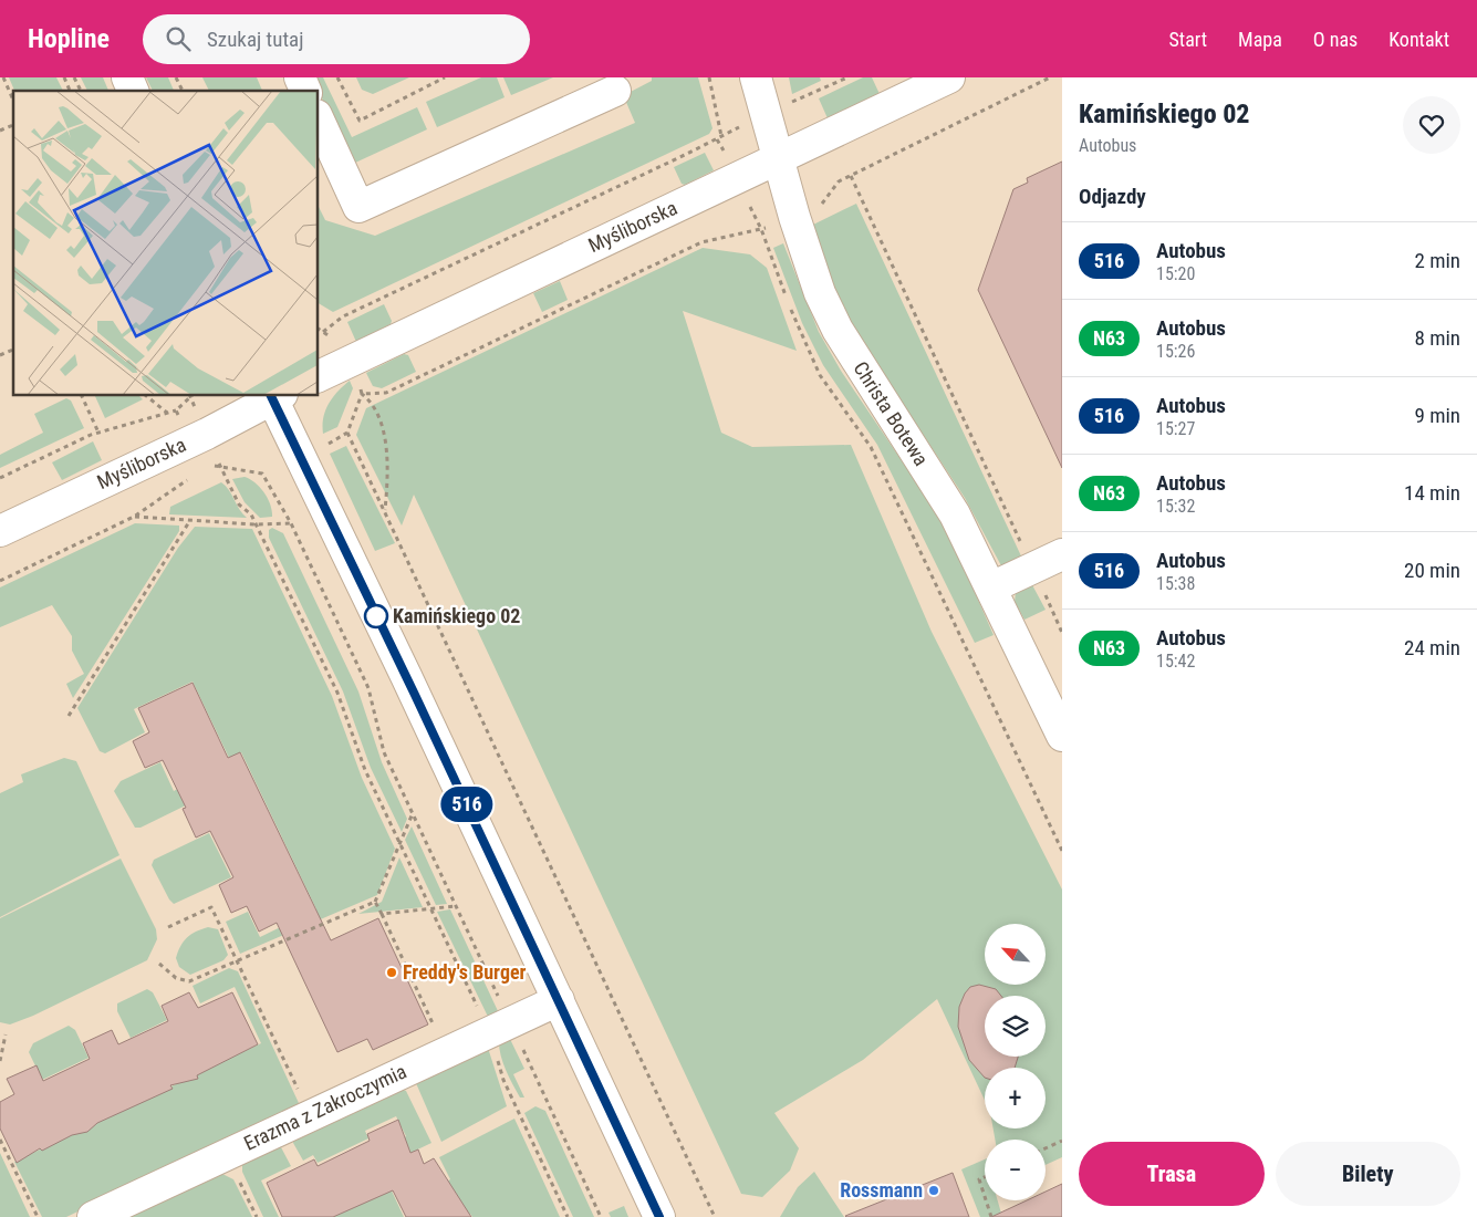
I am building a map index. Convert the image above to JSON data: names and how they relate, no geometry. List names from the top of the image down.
{
  "streets": {
    "street": ["Myśliborska", "Christa Botewa", "Erazma z Zakroczymia"]
  },
  "crossings": [
    ["Myśliborska", "Christa Botewa"]
  ],
  "places": ["Kamińskiego 02", "Freddy's Burger", "Rossmann"],
  "lines": ["bus line 516"],
  "north": "top left",
  "page": {
    "header": "Hopline",
    "search": "Szukaj tutaj",
    "nav": [
      "Start",
      "Mapa",
      "O nas",
      "Kontakt"
    ],
    "on_map": "516",
    "heading": [
      ["Kamińskiego 02", "Autobus"],
      "Odjazdy"
    ],
    "list": [
      {
        "mark": "516",
        "name": "Autobus",
        "note": "15:20",
        "value": "2 min"
      },
      {
        "mark": "N63",
        "name": "Autobus",
        "note": "15:26",
        "value": "8 min"
      },
      {
        "mark": "516",
        "name": "Autobus",
        "note": "15:27",
        "value": "9 min"
      },
      {
        "mark": "N63",
        "name": "Autobus",
        "note": "15:32",
        "value": "14 min"
      },
      {
        "mark": "516",
        "name": "Autobus",
        "note": "15:38",
        "value": "20 min"
      },
      {
        "mark": "N63",
        "name": "Autobus",
        "note": "15:42",
        "value": "24 min"
      }
    ],
    "map_buttons": ["+", "−"],
    "buttons": ["Trasa", "Bilety"]
  }
}
